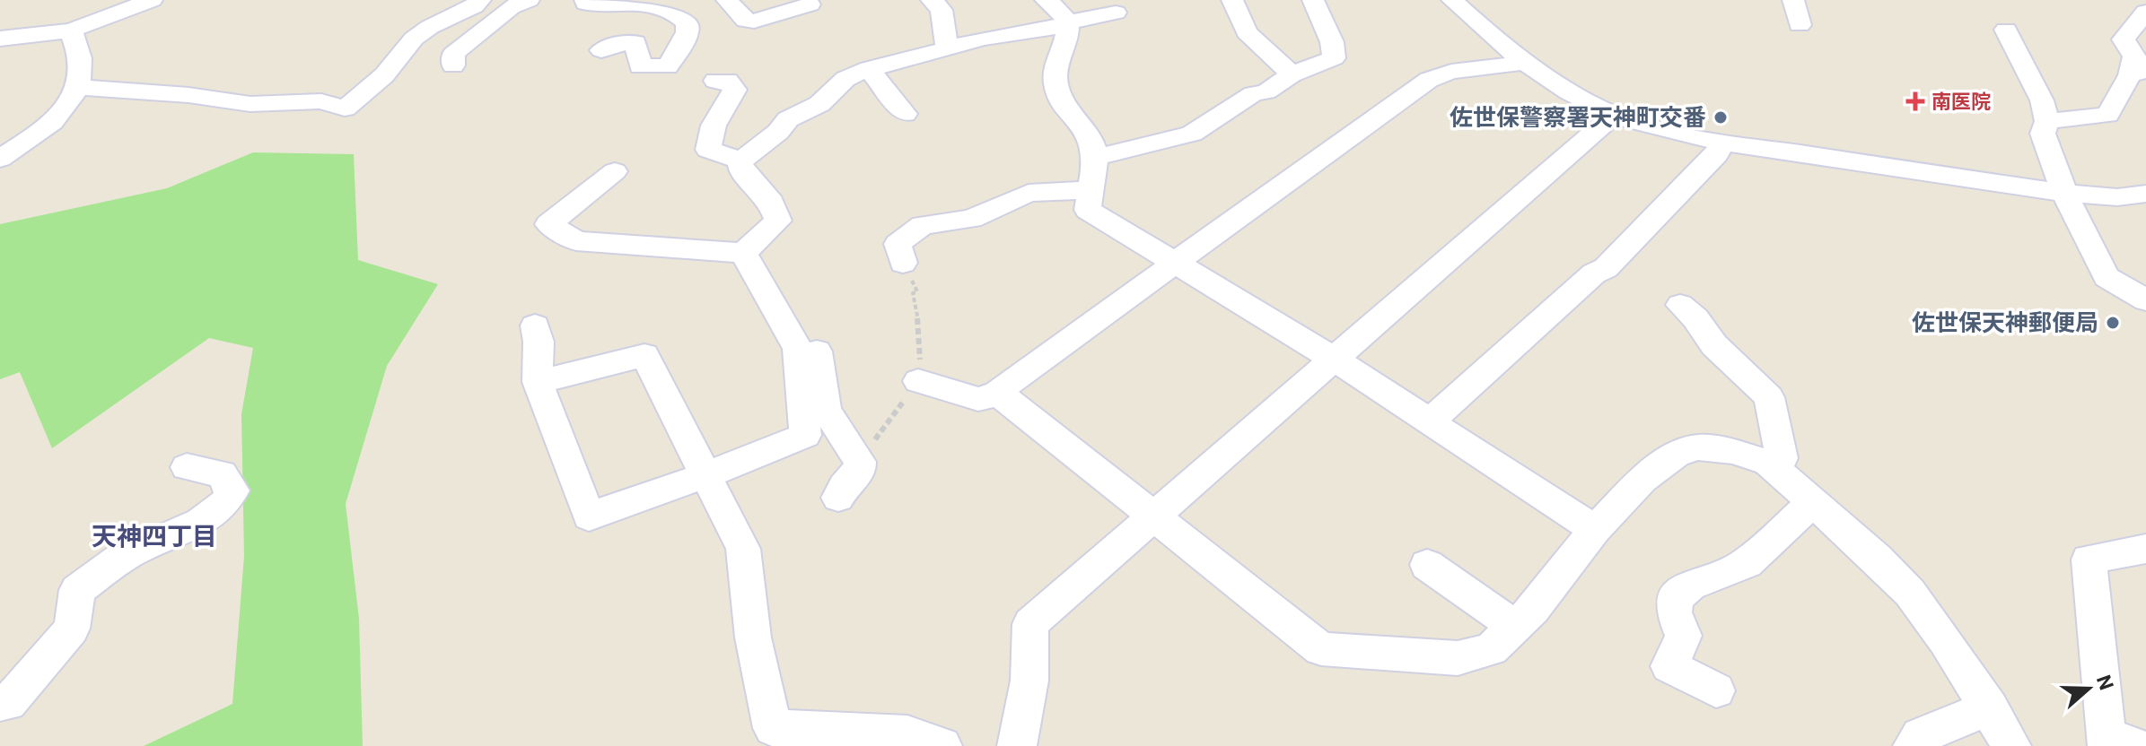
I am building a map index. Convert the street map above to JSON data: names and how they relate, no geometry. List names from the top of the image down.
{
  "districts": ["天神四丁目"],
  "places": {
    "health": ["南医院"],
    "other": ["佐世保警察署天神町交番", "佐世保天神郵便局"]
  },
  "north": "right"
}
